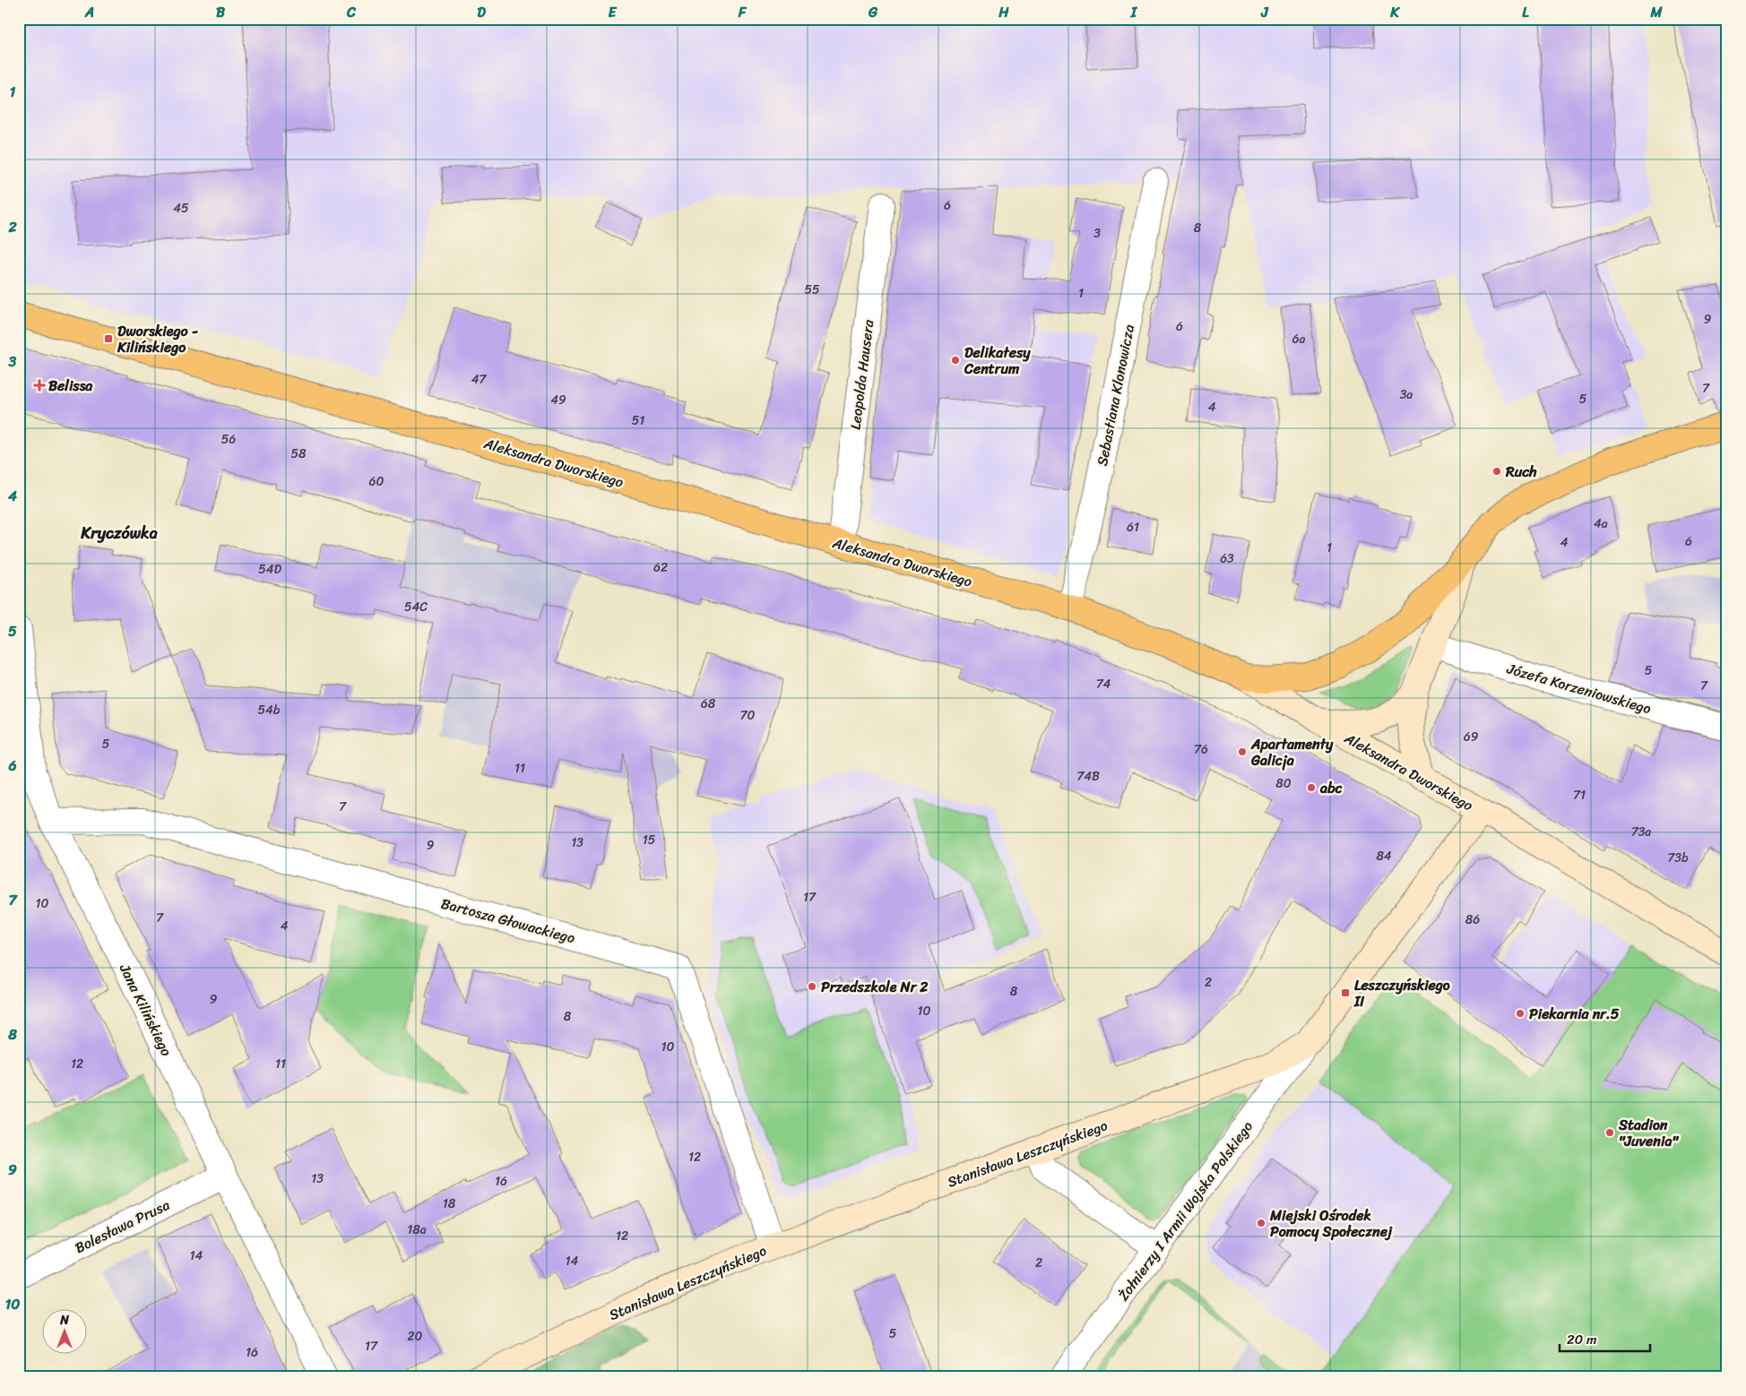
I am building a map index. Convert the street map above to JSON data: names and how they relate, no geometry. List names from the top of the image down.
{
  "streets": {
    "main road": ["Aleksandra Dworskiego"],
    "street": [
      "Leopolda Hausera",
      "Sebastiana Klonowicza",
      "Józefa Korzeniowskiego",
      "Bartosza Głowackiego",
      "Jana Kilińskiego",
      "Stanisława Leszczyńskiego",
      "Żołnierzy I Armii Wojska Polskiego",
      "Bolesława Prusa"
    ]
  },
  "crossings": [
    ["Leopolda Hausera", "Aleksandra Dworskiego"],
    ["Sebastiana Klonowicza", "Aleksandra Dworskiego"],
    ["Aleksandra Dworskiego", "Stanisława Leszczyńskiego"],
    ["Bartosza Głowackiego", "Jana Kilińskiego"],
    ["Bartosza Głowackiego", "Stanisława Leszczyńskiego"],
    ["Jana Kilińskiego", "Bolesława Prusa"],
    ["Stanisława Leszczyńskiego", "Żołnierzy I Armii Wojska Polskiego"]
  ],
  "districts": ["Kryczówka"],
  "places": {
    "transit": ["Dworskiego - Kilińskiego", "Leszczyńskiego II"],
    "other": [
      "Delikatesy Centrum",
      "Ruch",
      "Apartamenty Galicja",
      "abc",
      "Przedszkole Nr 2",
      "Piekarnia nr.5",
      "Stadion \"Juvenia\"",
      "Miejski Ośrodek Pomocy Społecznej"
    ],
    "health": ["Belissa"]
  },
  "house_numbers": [
    "6",
    "45",
    "8",
    "3",
    "55",
    "1",
    "9",
    "6",
    "6a",
    "47",
    "7",
    "3a",
    "5",
    "49",
    "4",
    "51",
    "56",
    "58",
    "60",
    "4a",
    "61",
    "6",
    "4",
    "1",
    "63",
    "62",
    "54D",
    "54C",
    "5",
    "74",
    "7",
    "68",
    "54b",
    "70",
    "69",
    "5",
    "76",
    "11",
    "74B",
    "80",
    "71",
    "7",
    "73a",
    "15",
    "13",
    "9",
    "84",
    "73b",
    "17",
    "10",
    "7",
    "86",
    "4",
    "2",
    "8",
    "9",
    "10",
    "8",
    "10",
    "12",
    "11",
    "12",
    "13",
    "16",
    "18",
    "18a",
    "12",
    "14",
    "14",
    "2",
    "5",
    "20",
    "17",
    "16"
  ],
  "scale_bar": "20 m",
  "north": "top",
  "grid": {
    "columns": [
      "A",
      "B",
      "C",
      "D",
      "E",
      "F",
      "G",
      "H",
      "I",
      "J",
      "K",
      "L",
      "M"
    ],
    "rows": [
      "1",
      "2",
      "3",
      "4",
      "5",
      "6",
      "7",
      "8",
      "9",
      "10"
    ]
  }
}
